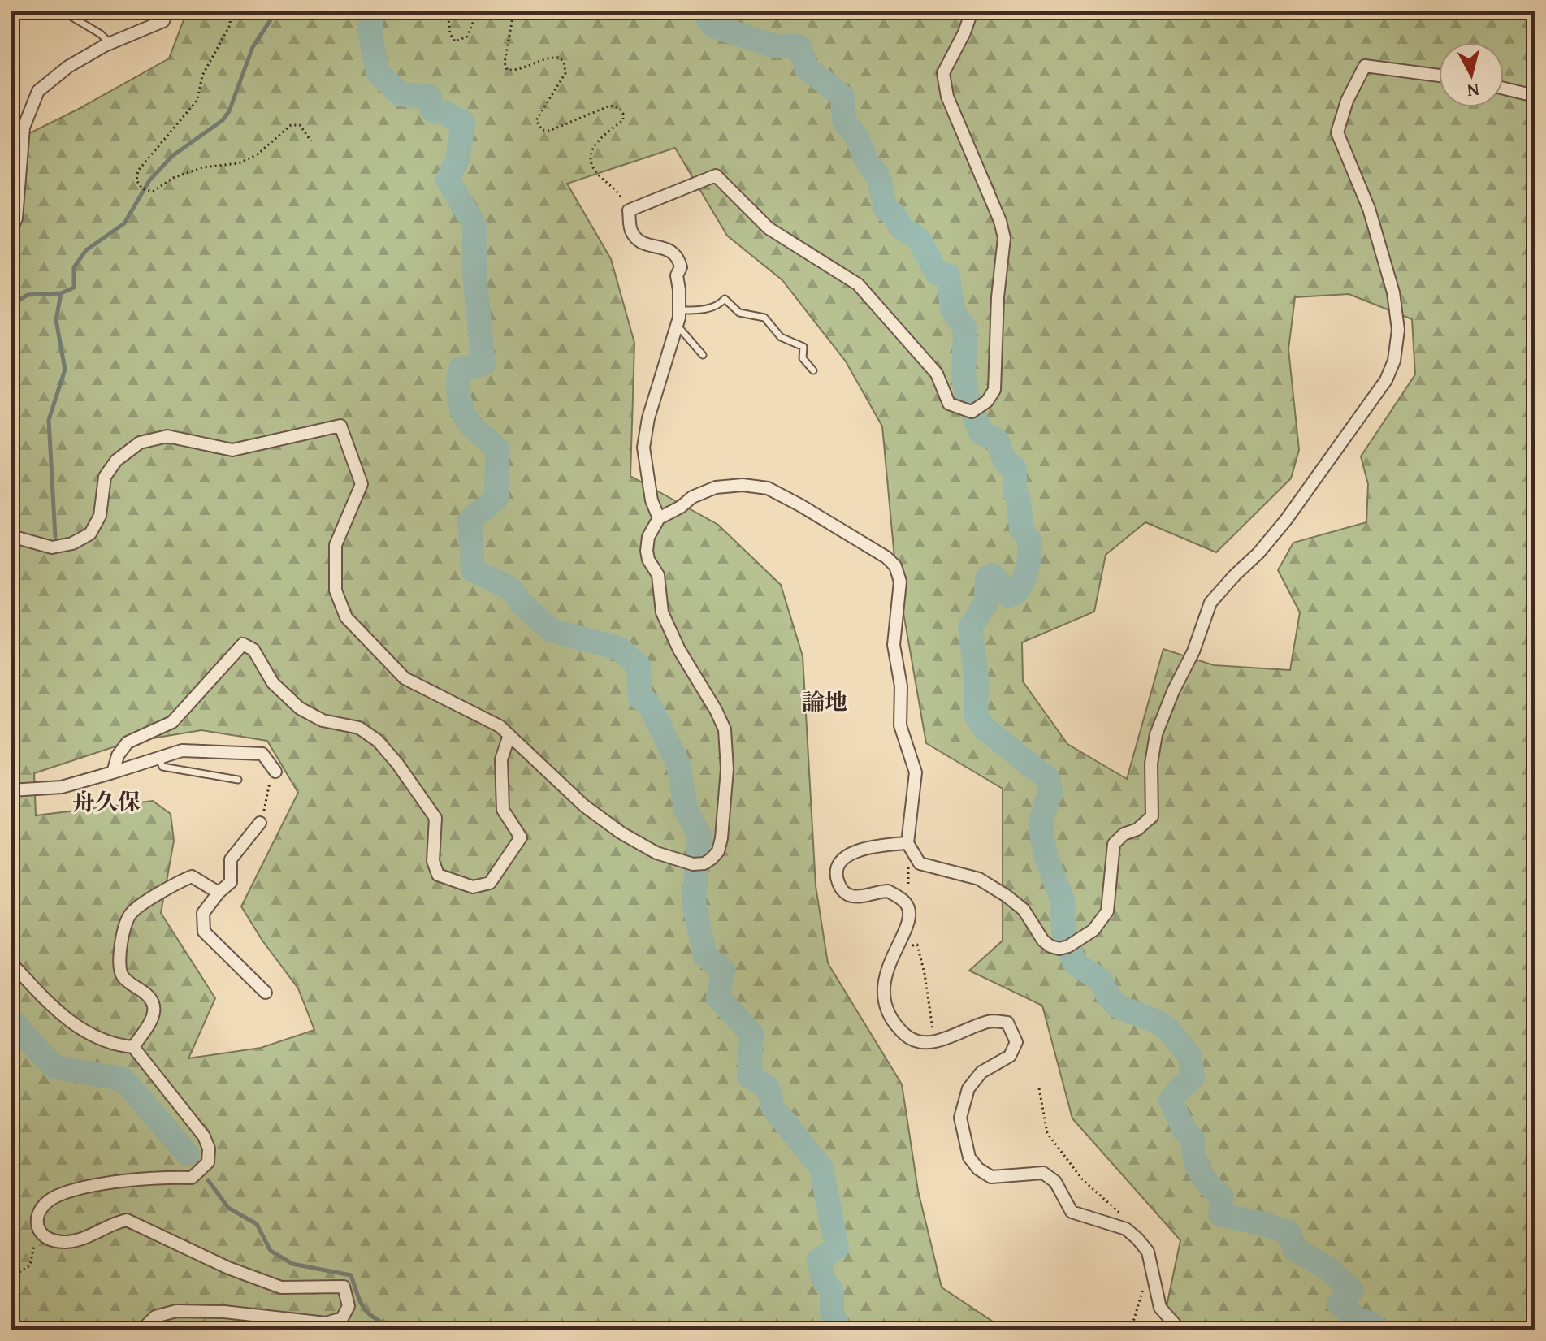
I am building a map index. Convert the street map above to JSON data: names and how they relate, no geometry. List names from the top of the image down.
{
  "districts": ["論地", "舟久保"],
  "north": "bottom"
}
